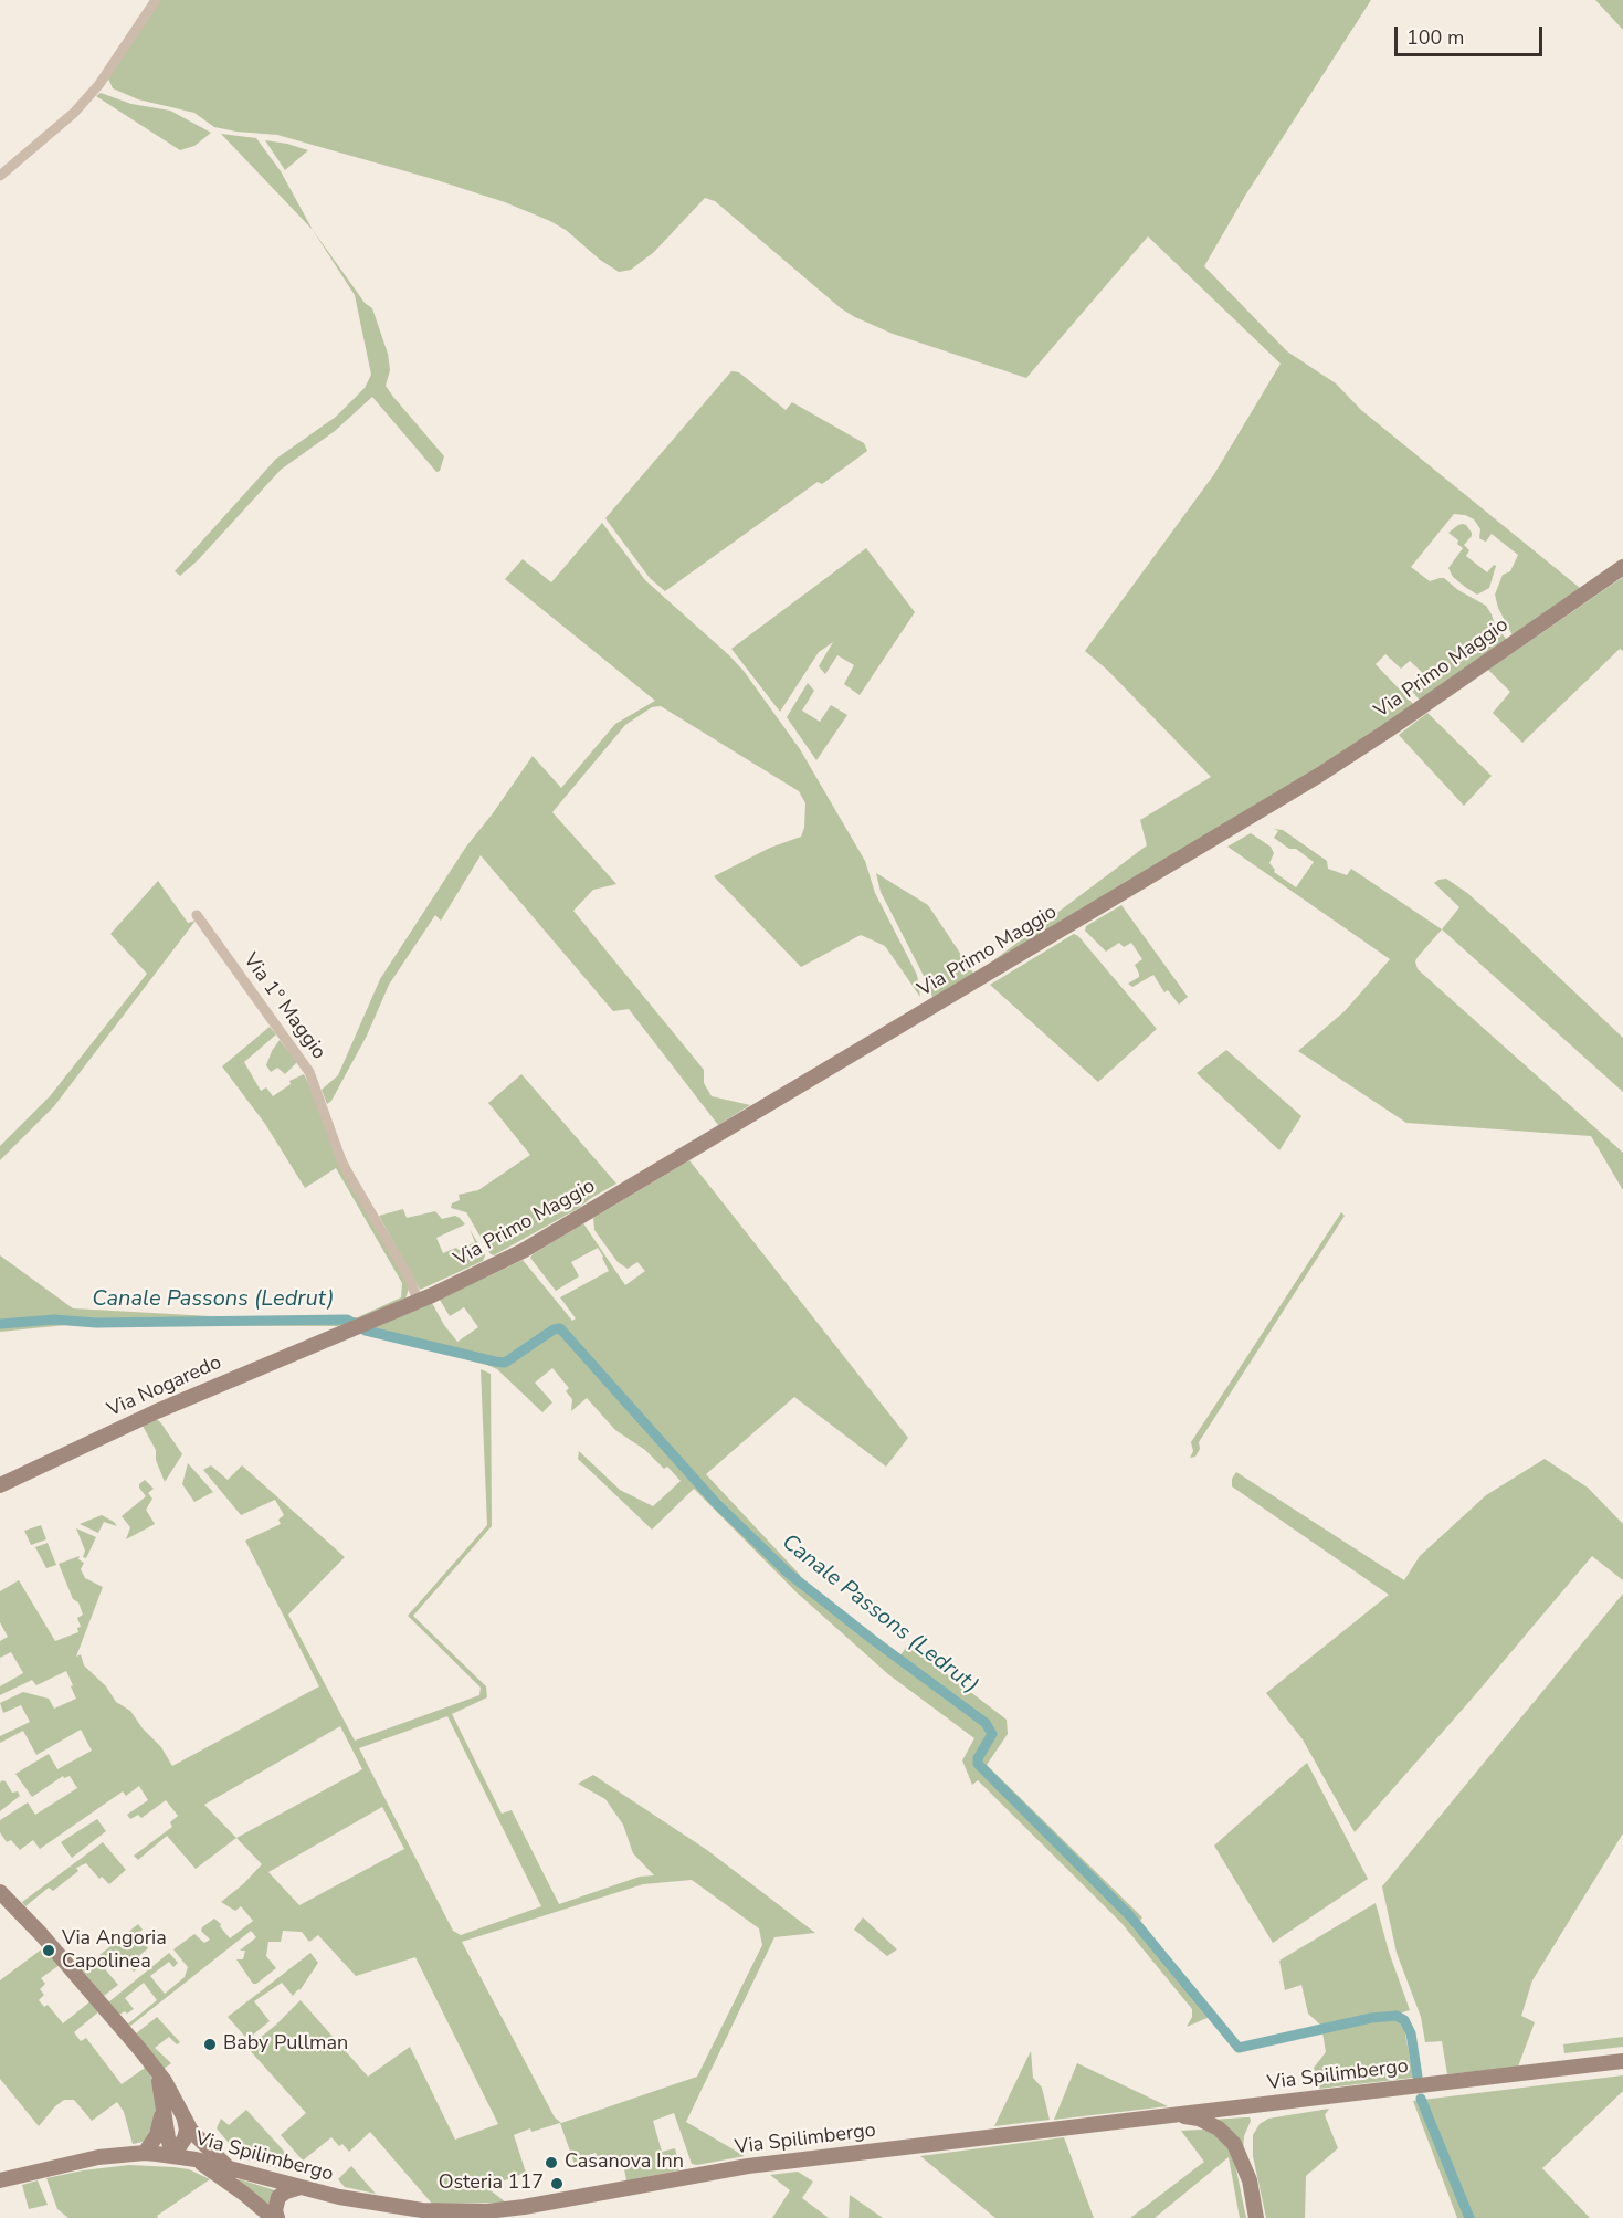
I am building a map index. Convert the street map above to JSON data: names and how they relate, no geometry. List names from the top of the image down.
{
  "streets": {
    "street": [
      "Via Primo Maggio",
      "Via 1° Maggio",
      "Via Nogaredo",
      "Via Spilimbergo"
    ]
  },
  "crossings": [
    ["Via Primo Maggio", "Via 1° Maggio"],
    ["Via Primo Maggio", "Via Nogaredo"]
  ],
  "water": ["Canale Passons (Ledrut)"],
  "places": [
    "Via Angoria Capolinea",
    "Baby Pullman",
    "Casanova Inn",
    "Osteria 117"
  ],
  "scale_bar": "100 m"
}
